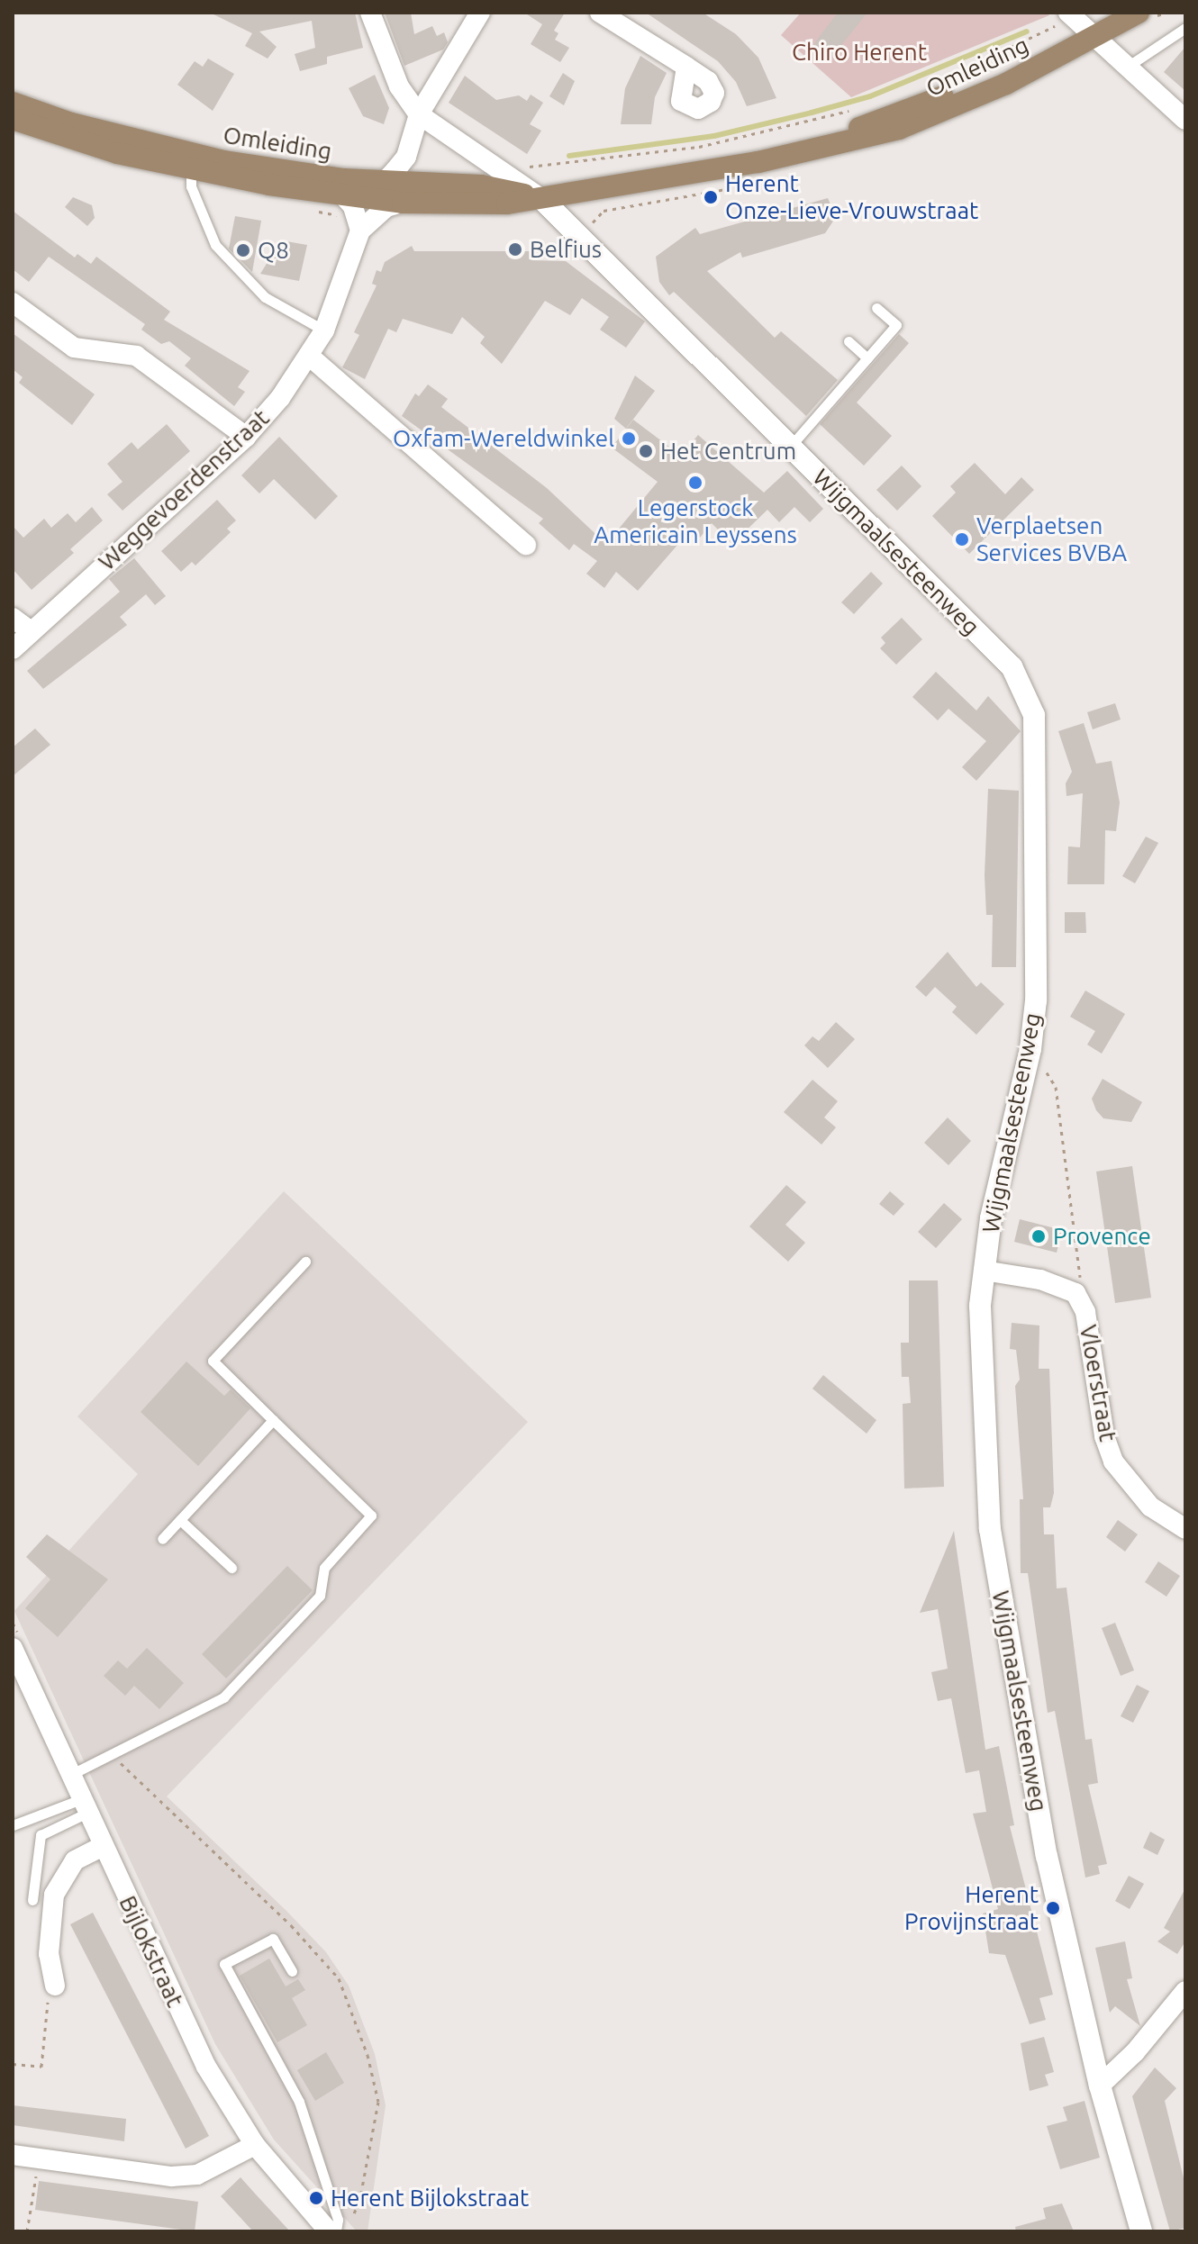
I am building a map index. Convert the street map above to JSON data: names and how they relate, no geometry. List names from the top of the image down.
{
  "streets": {
    "main road": ["Omleiding"],
    "street": [
      "Weggevoerdenstraat",
      "Wijgmaalsesteenweg",
      "Vloerstraat",
      "Bijlokstraat"
    ]
  },
  "crossings": [
    ["Omleiding", "Weggevoerdenstraat"],
    ["Omleiding", "Wijgmaalsesteenweg"],
    ["Wijgmaalsesteenweg", "Vloerstraat"]
  ],
  "parks": ["Chiro Herent"],
  "places": [
    "Herent Onze-Lieve-Vrouwstraat",
    "Belfius",
    "Q8",
    "Oxfam-Wereldwinkel",
    "Het Centrum",
    "Legerstock Americain Leyssens",
    "Verplaetsen Services BVBA",
    "Provence",
    "Herent Provijnstraat",
    "Herent Bijlokstraat"
  ]
}
